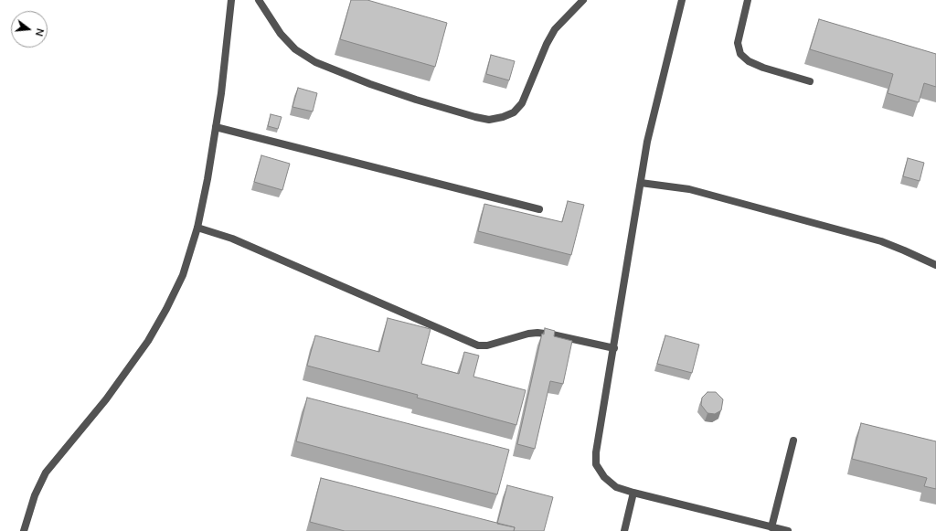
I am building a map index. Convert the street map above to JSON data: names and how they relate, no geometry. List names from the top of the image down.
{
  "north": "right"
}
